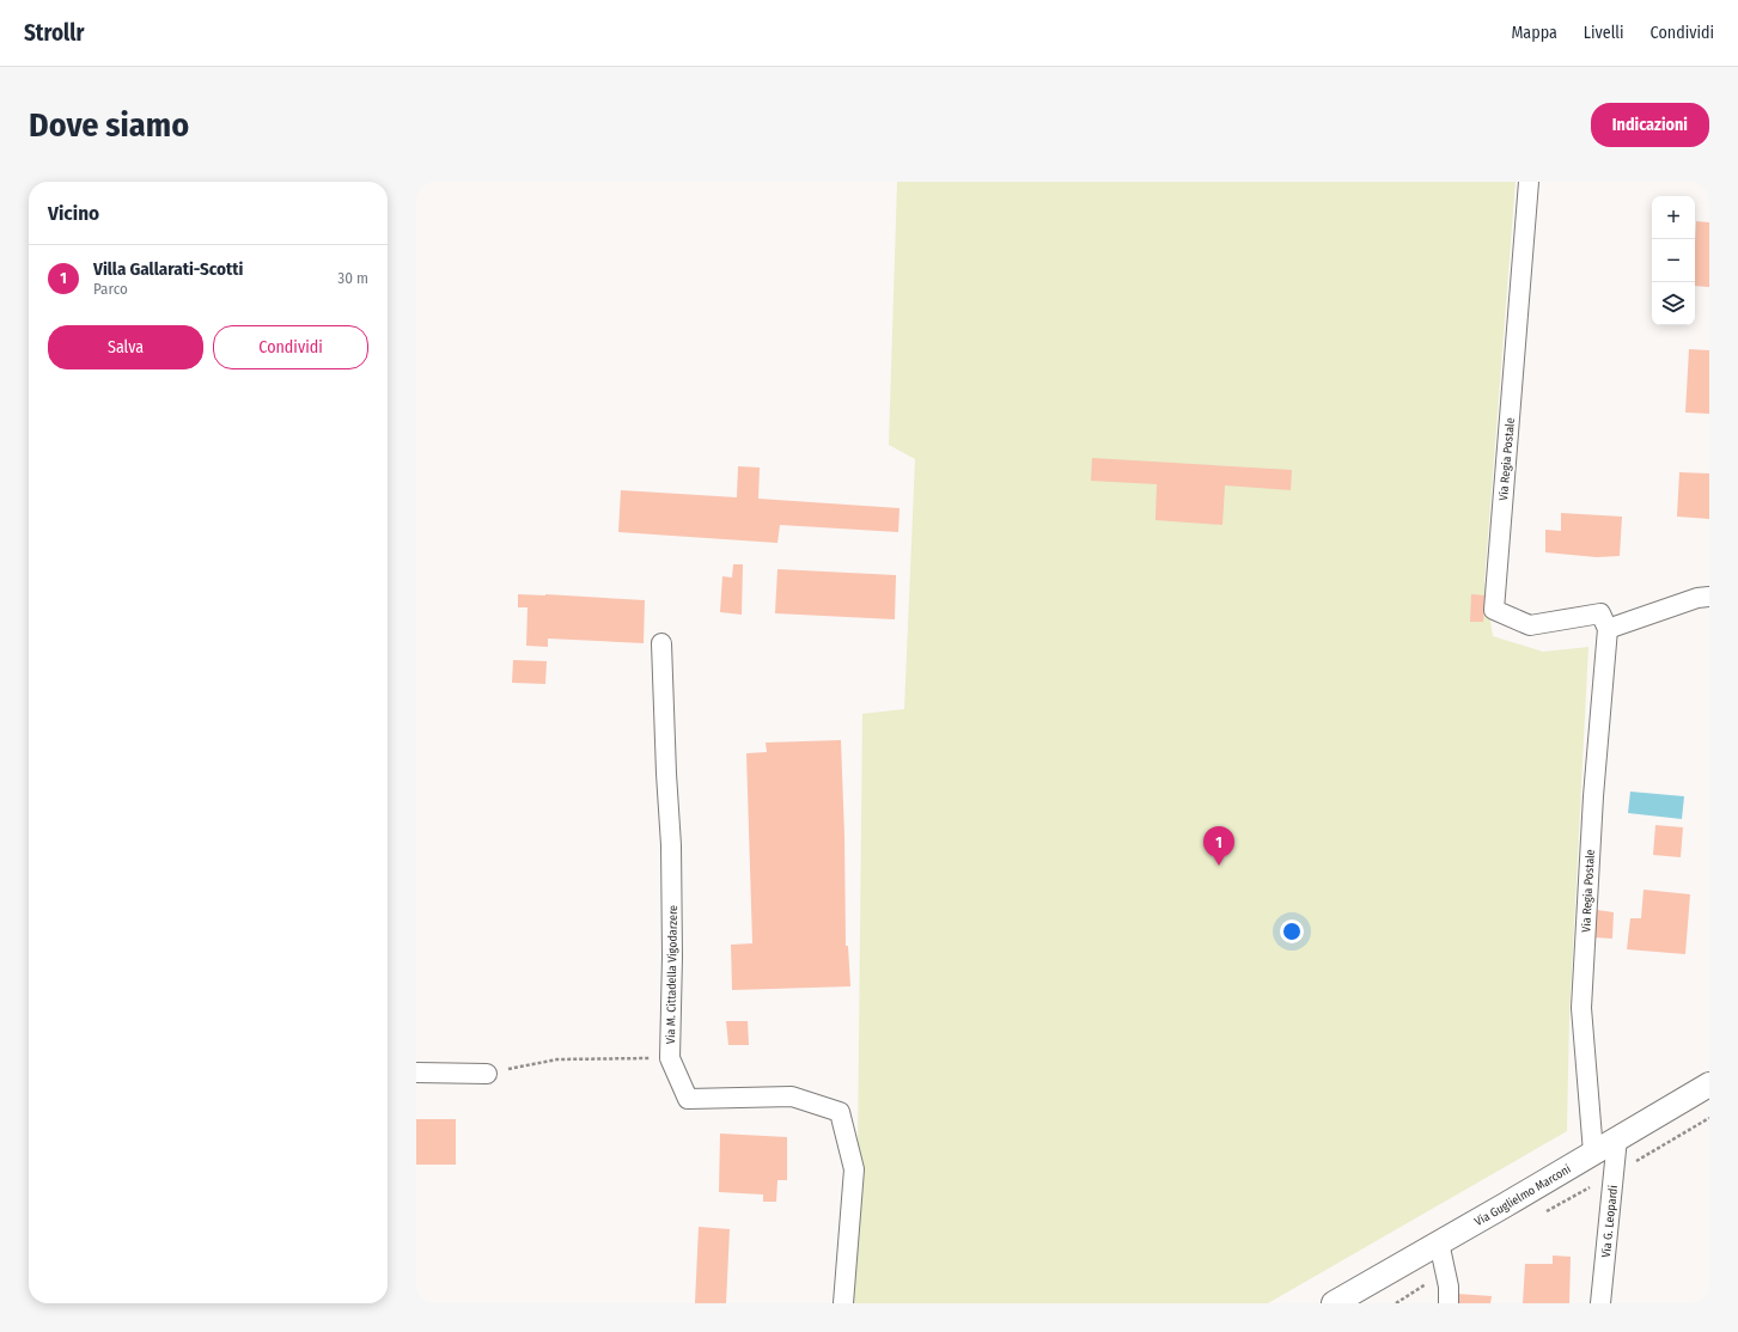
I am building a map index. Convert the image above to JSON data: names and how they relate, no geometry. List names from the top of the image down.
{
  "streets": {
    "street": [
      "Via Regia Postale",
      "Via M. Cittadella Vigodarzere",
      "Via Guglielmo Marconi",
      "Via G. Leopardi"
    ]
  },
  "crossings": [
    ["Via Regia Postale", "Via Guglielmo Marconi"],
    ["Via Guglielmo Marconi", "Via G. Leopardi"]
  ],
  "page": {
    "header": "Strollr",
    "nav": ["Mappa", "Livelli", "Condividi"],
    "buttons": [
      "Indicazioni",
      ["Salva", "Condividi"]
    ],
    "title": "Dove siamo",
    "heading": "Vicino",
    "map_buttons": ["+", "−"],
    "list": [
      {
        "mark": "1",
        "name": "Villa Gallarati-Scotti",
        "note": "Parco",
        "value": "30 m"
      }
    ],
    "pins": "1"
  }
}
